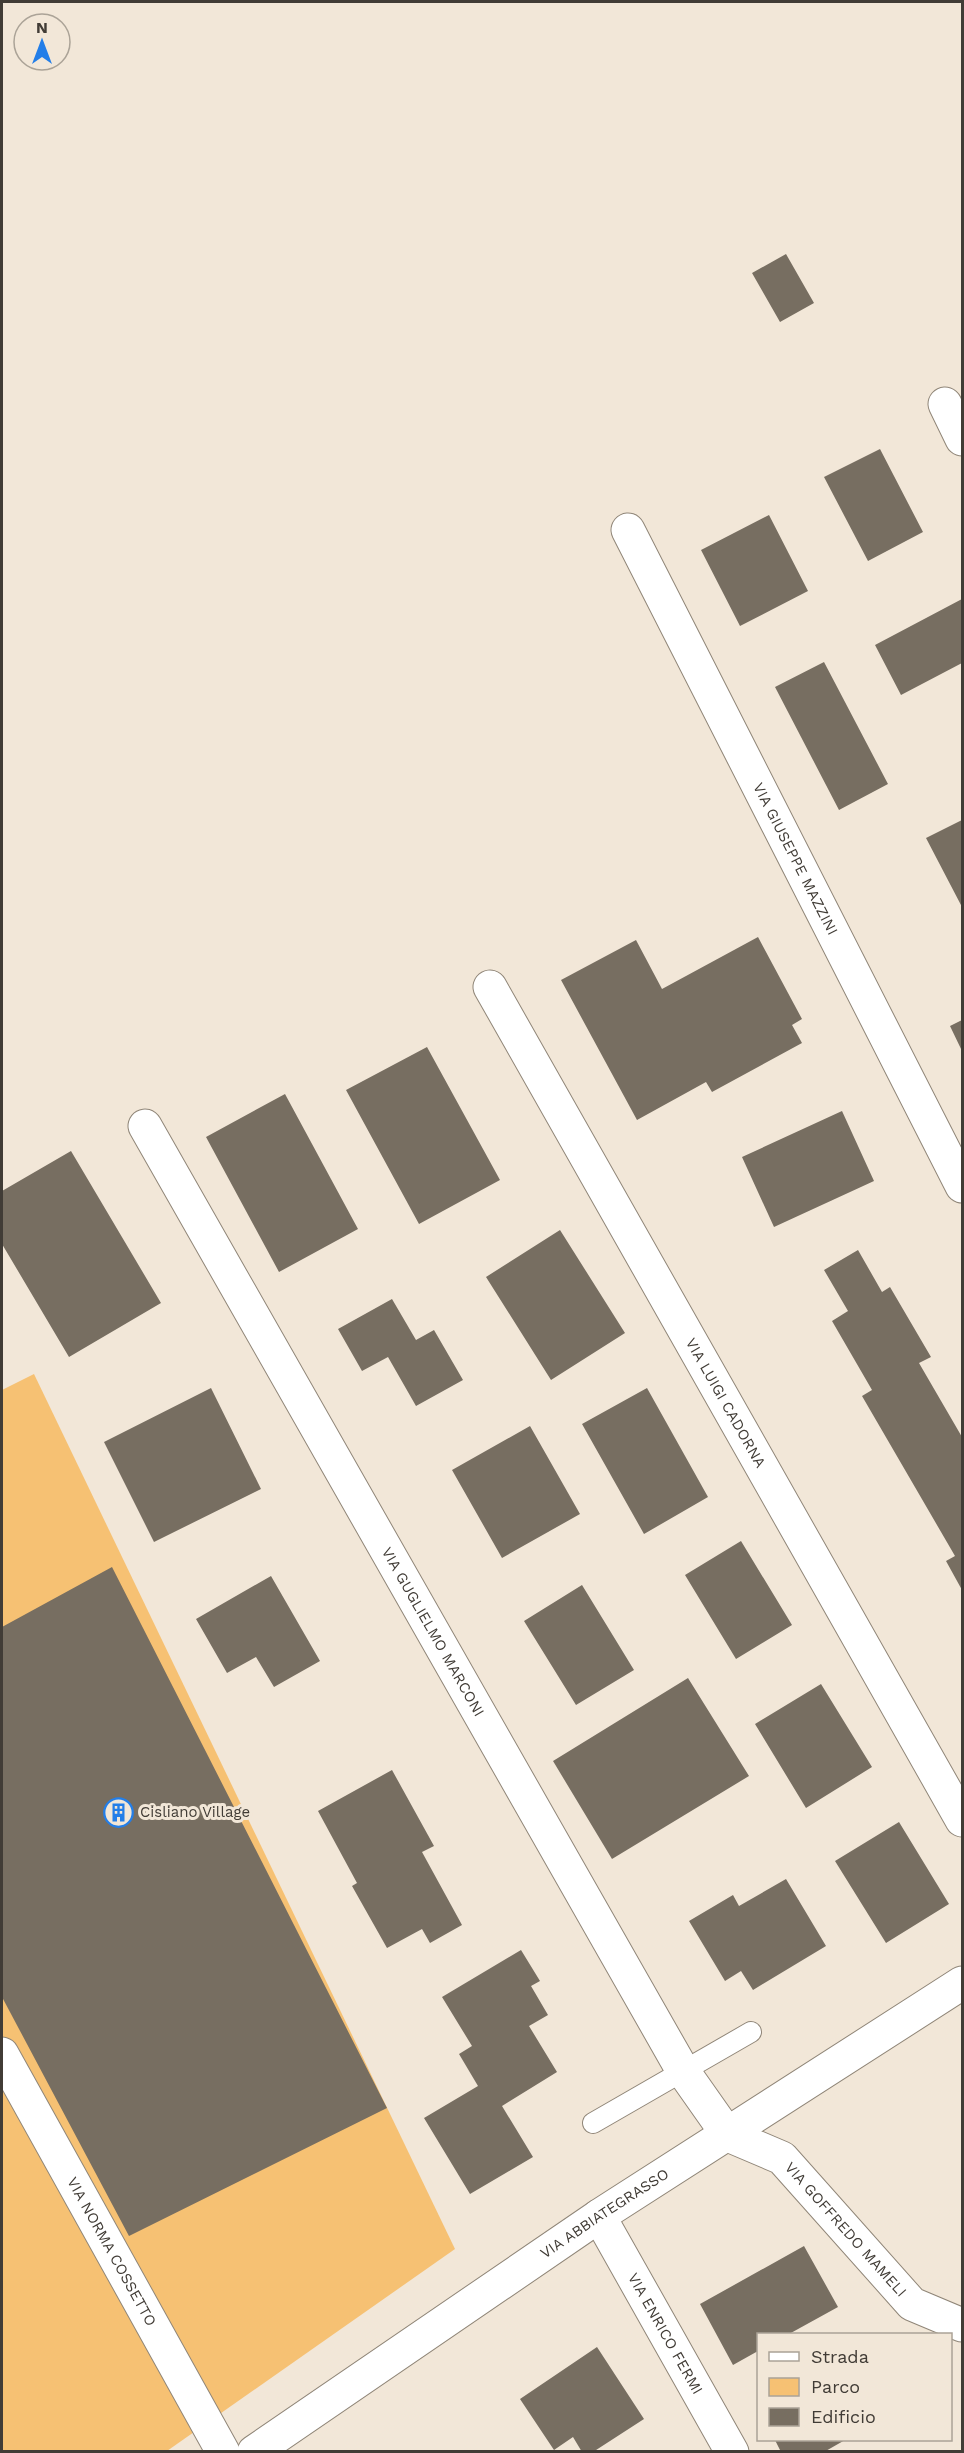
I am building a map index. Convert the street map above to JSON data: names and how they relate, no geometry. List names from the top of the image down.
{
  "streets": {
    "street": [
      "VIA GIUSEPPE MAZZINI",
      "VIA LUIGI CADORNA",
      "VIA GUGLIELMO MARCONI",
      "VIA ABBIATEGRASSO",
      "VIA GOFFREDO MAMELI",
      "VIA NORMA COSSETTO",
      "VIA ENRICO FERMI"
    ]
  },
  "crossings": [
    ["VIA GUGLIELMO MARCONI", "VIA ABBIATEGRASSO"],
    ["VIA GUGLIELMO MARCONI", "VIA GOFFREDO MAMELI"],
    ["VIA ABBIATEGRASSO", "VIA GOFFREDO MAMELI"],
    ["VIA ABBIATEGRASSO", "VIA ENRICO FERMI"]
  ],
  "places": {
    "building": ["Cisliano Village"]
  },
  "legend": ["Strada", "Parco", "Edificio"],
  "north": "top"
}
